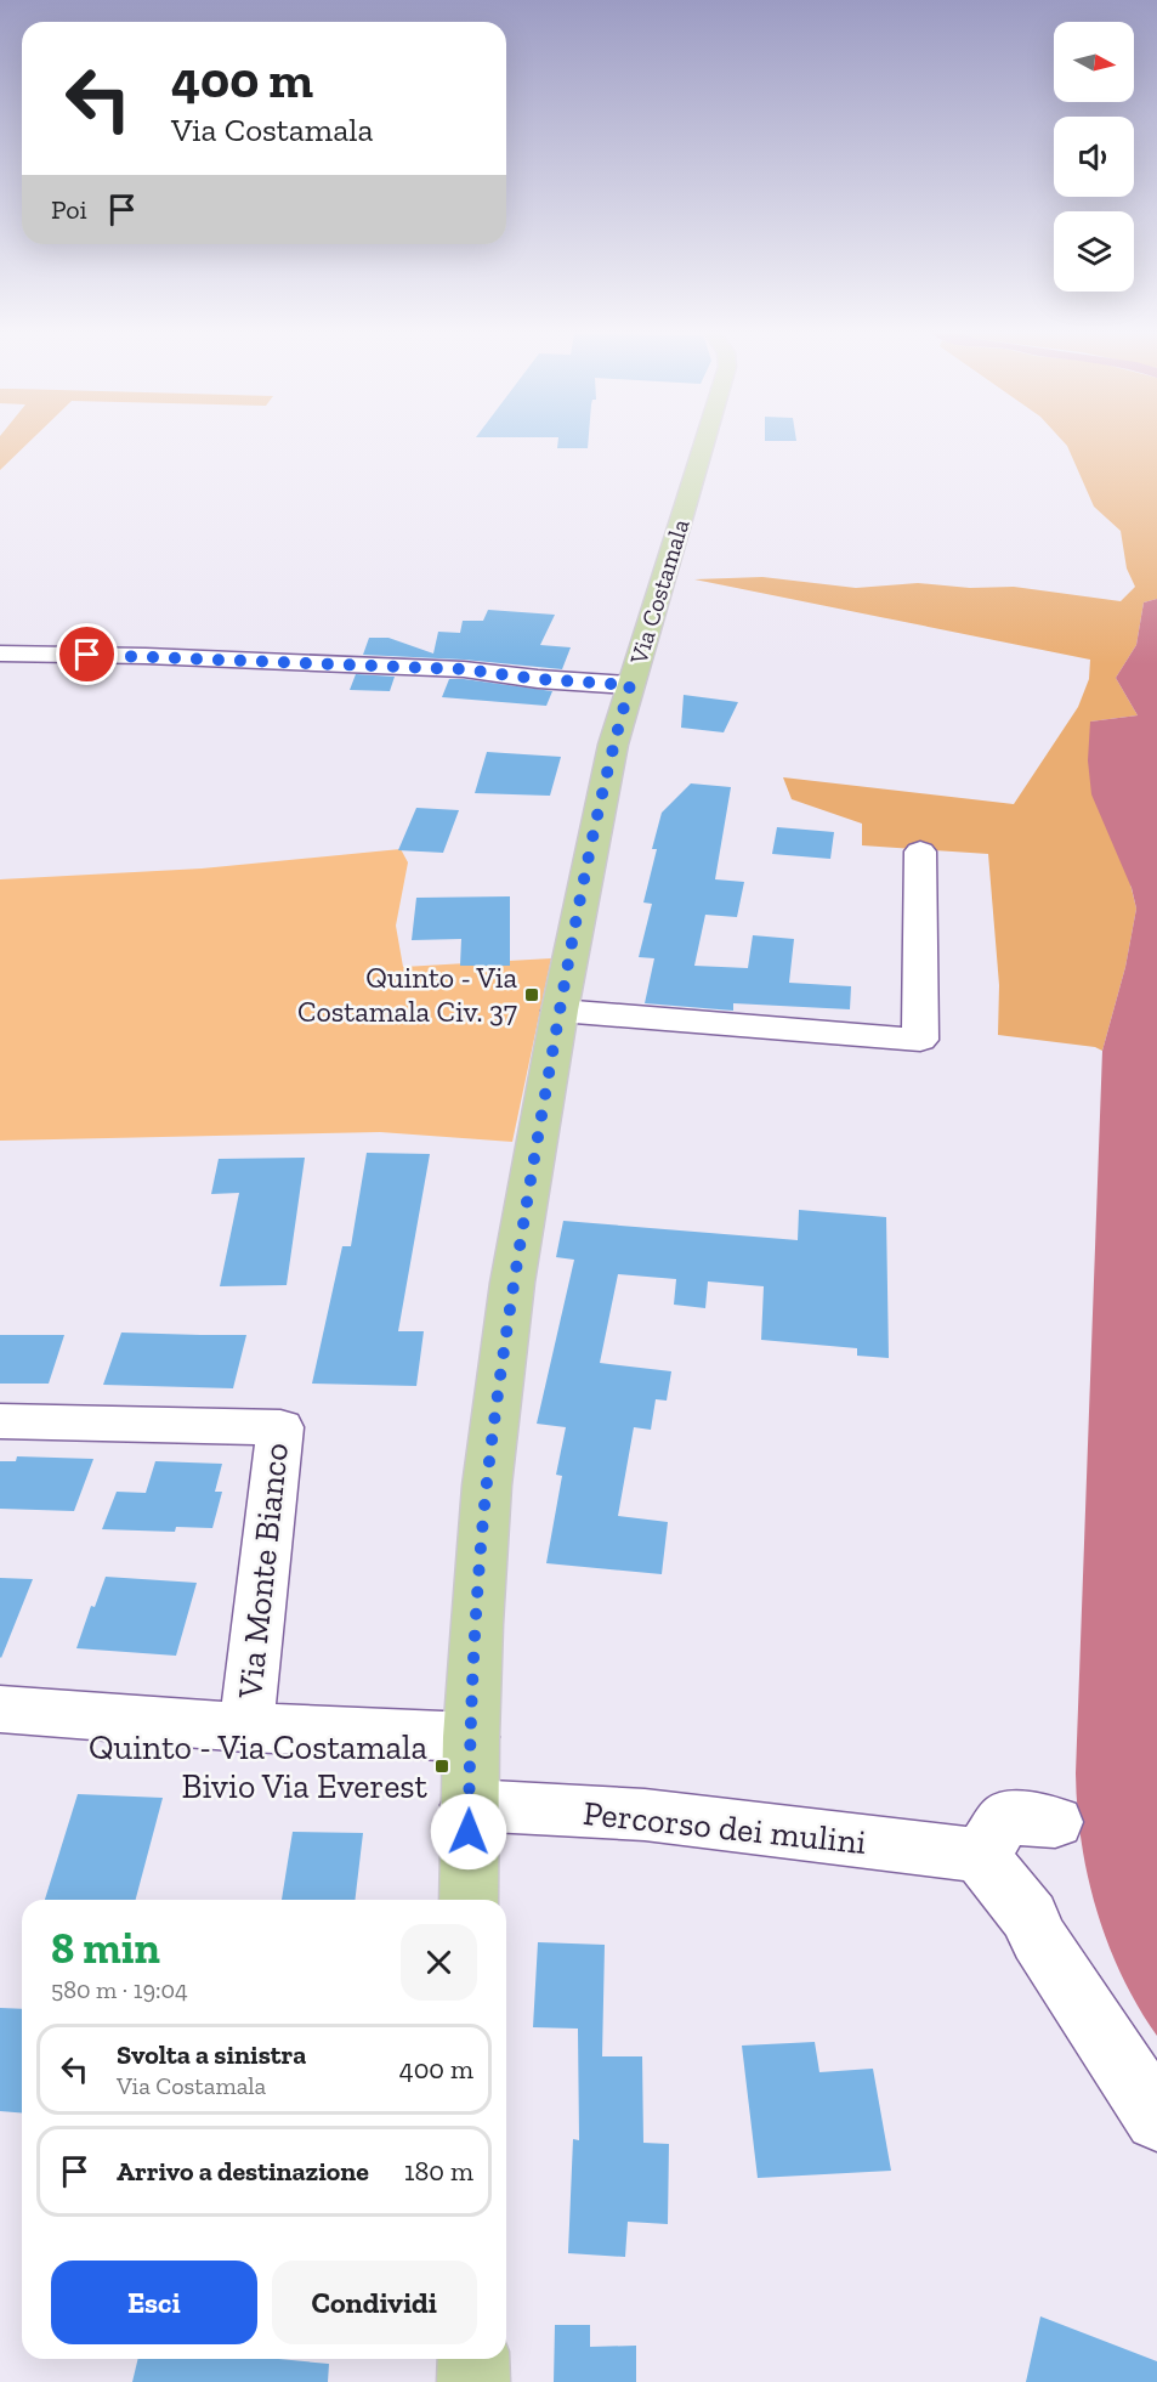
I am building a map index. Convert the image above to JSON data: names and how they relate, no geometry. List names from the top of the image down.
{
  "streets": {
    "main road": ["Via Costamala"],
    "street": ["Via Monte Bianco", "Percorso dei mulini"]
  },
  "crossings": [
    ["Via Costamala", "Percorso dei mulini"]
  ],
  "places": {
    "transit": ["Quinto - Via Costamala Civ. 37", "Quinto - Via Costamala Bivio Via Everest"]
  },
  "north": "right",
  "page": {
    "turn": ["400 m", "Via Costamala"],
    "then": "Poi",
    "heading": ["8 min", "580 m · 19:04"],
    "list": [
      {
        "name": "Svolta a sinistra",
        "note": "Via Costamala",
        "value": "400 m"
      },
      {
        "name": "Arrivo a destinazione",
        "value": "180 m"
      }
    ],
    "buttons": ["Esci", "Condividi"]
  }
}
